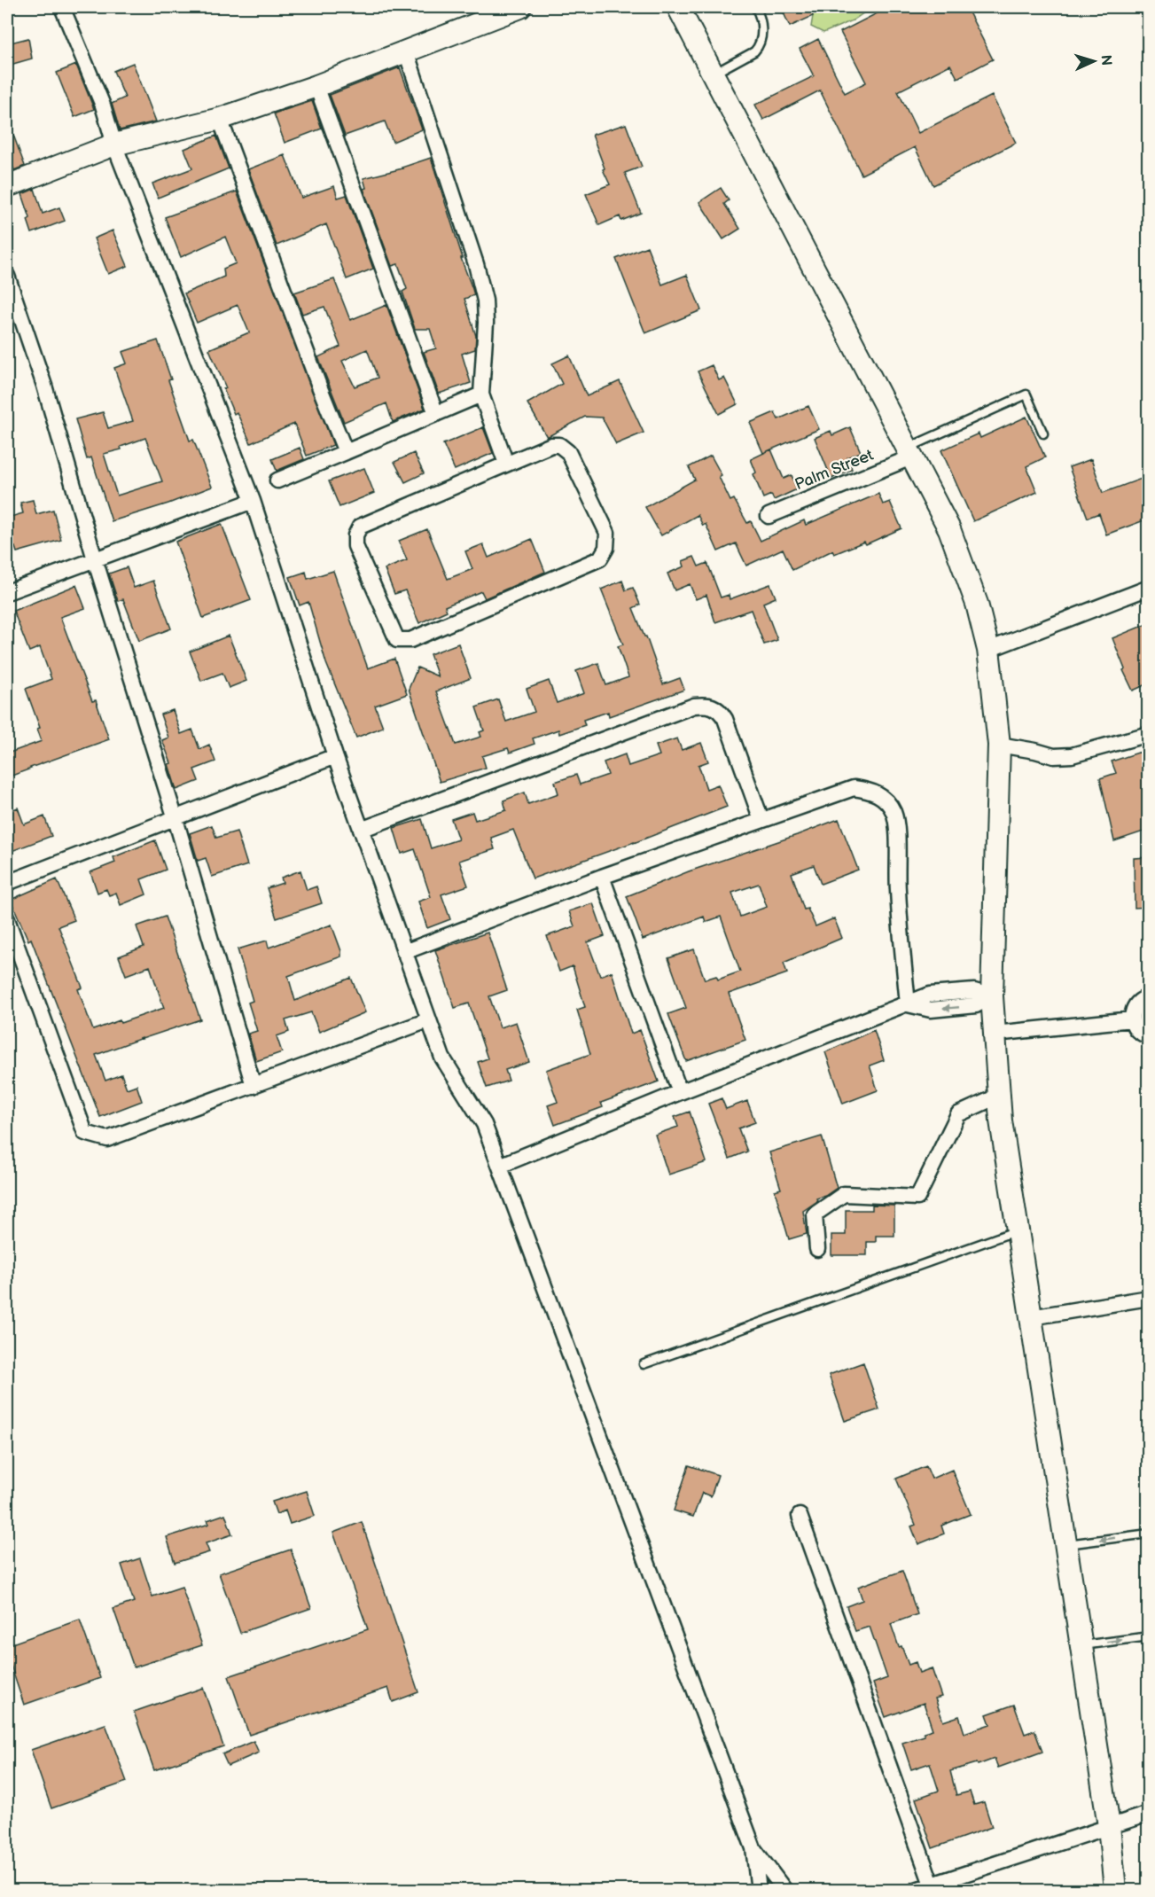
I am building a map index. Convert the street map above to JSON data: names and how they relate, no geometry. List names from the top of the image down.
{
  "streets": {
    "street": ["Palm Street"]
  },
  "north": "right"
}
